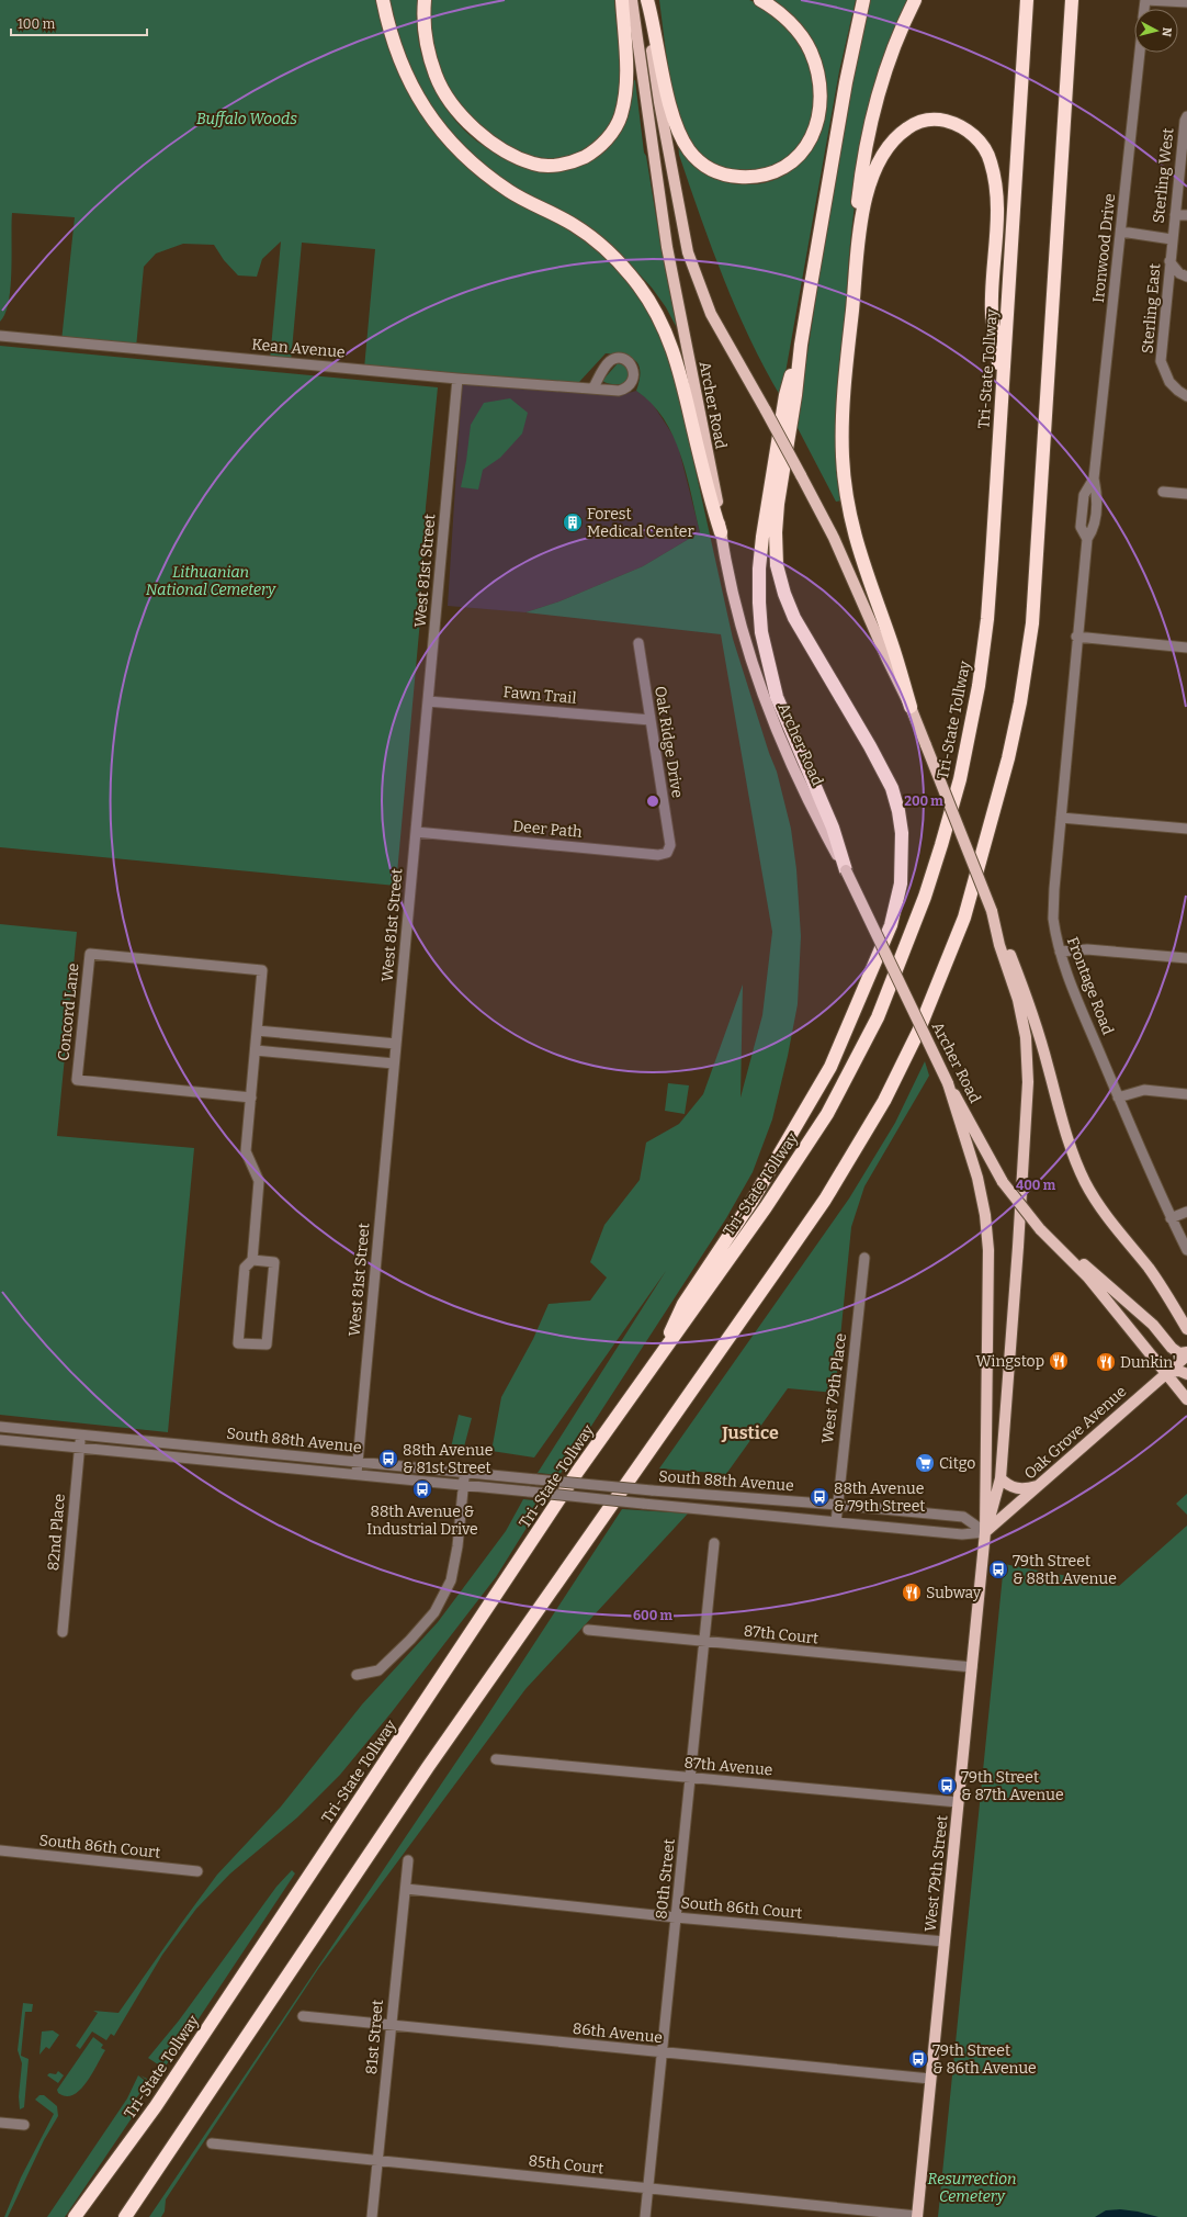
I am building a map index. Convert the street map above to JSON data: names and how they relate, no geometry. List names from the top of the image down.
{
  "streets": {
    "highway": ["Tri-State Tollway"],
    "main road": ["Archer Road", "Oak Grove Avenue", "West 79th Street"],
    "street": [
      "Sterling West",
      "Ironwood Drive",
      "Sterling East",
      "Kean Avenue",
      "West 81st Street",
      "Fawn Trail",
      "Oak Ridge Drive",
      "Deer Path",
      "Frontage Road",
      "Concord Lane",
      "West 79th Place",
      "South 88th Avenue",
      "82nd Place",
      "87th Court",
      "87th Avenue",
      "South 86th Court",
      "80th Street",
      "86th Avenue",
      "81st Street",
      "85th Court"
    ]
  },
  "crossings": [
    ["Sterling West", "Sterling East"],
    ["Ironwood Drive", "Frontage Road"],
    ["Kean Avenue", "West 81st Street"],
    ["Archer Road", "Oak Grove Avenue"],
    ["West 81st Street", "Fawn Trail"],
    ["West 81st Street", "Deer Path"],
    ["West 81st Street", "South 88th Avenue"],
    ["Fawn Trail", "Oak Ridge Drive"],
    ["Oak Ridge Drive", "Deer Path"],
    ["West 79th Place", "South 88th Avenue"],
    ["Oak Grove Avenue", "South 88th Avenue"],
    ["Oak Grove Avenue", "West 79th Street"],
    ["South 88th Avenue", "82nd Place"],
    ["South 88th Avenue", "West 79th Street"],
    ["87th Court", "West 79th Street"],
    ["87th Court", "80th Street"],
    ["87th Avenue", "West 79th Street"],
    ["87th Avenue", "80th Street"],
    ["South 86th Court", "West 79th Street"],
    ["South 86th Court", "80th Street"],
    ["South 86th Court", "81st Street"],
    ["West 79th Street", "86th Avenue"],
    ["West 79th Street", "85th Court"],
    ["80th Street", "86th Avenue"],
    ["80th Street", "85th Court"],
    ["86th Avenue", "81st Street"],
    ["81st Street", "85th Court"]
  ],
  "districts": ["Justice"],
  "parks": ["Buffalo Woods", "Lithuanian National Cemetery", "Resurrection Cemetery"],
  "places": {
    "building": ["Forest Medical Center"],
    "restaurant": ["Wingstop", "Dunkin'", "Subway"],
    "bus stop": [
      "88th Avenue & 81st Street",
      "88th Avenue & Industrial Drive",
      "88th Avenue & 79th Street",
      "79th Street & 88th Avenue",
      "79th Street & 87th Avenue",
      "79th Street & 86th Avenue"
    ],
    "supermarket": ["Citgo"]
  },
  "scale_bar": "100 m",
  "north": "right",
  "rings": ["200 m", "400 m", "600 m"]
}
